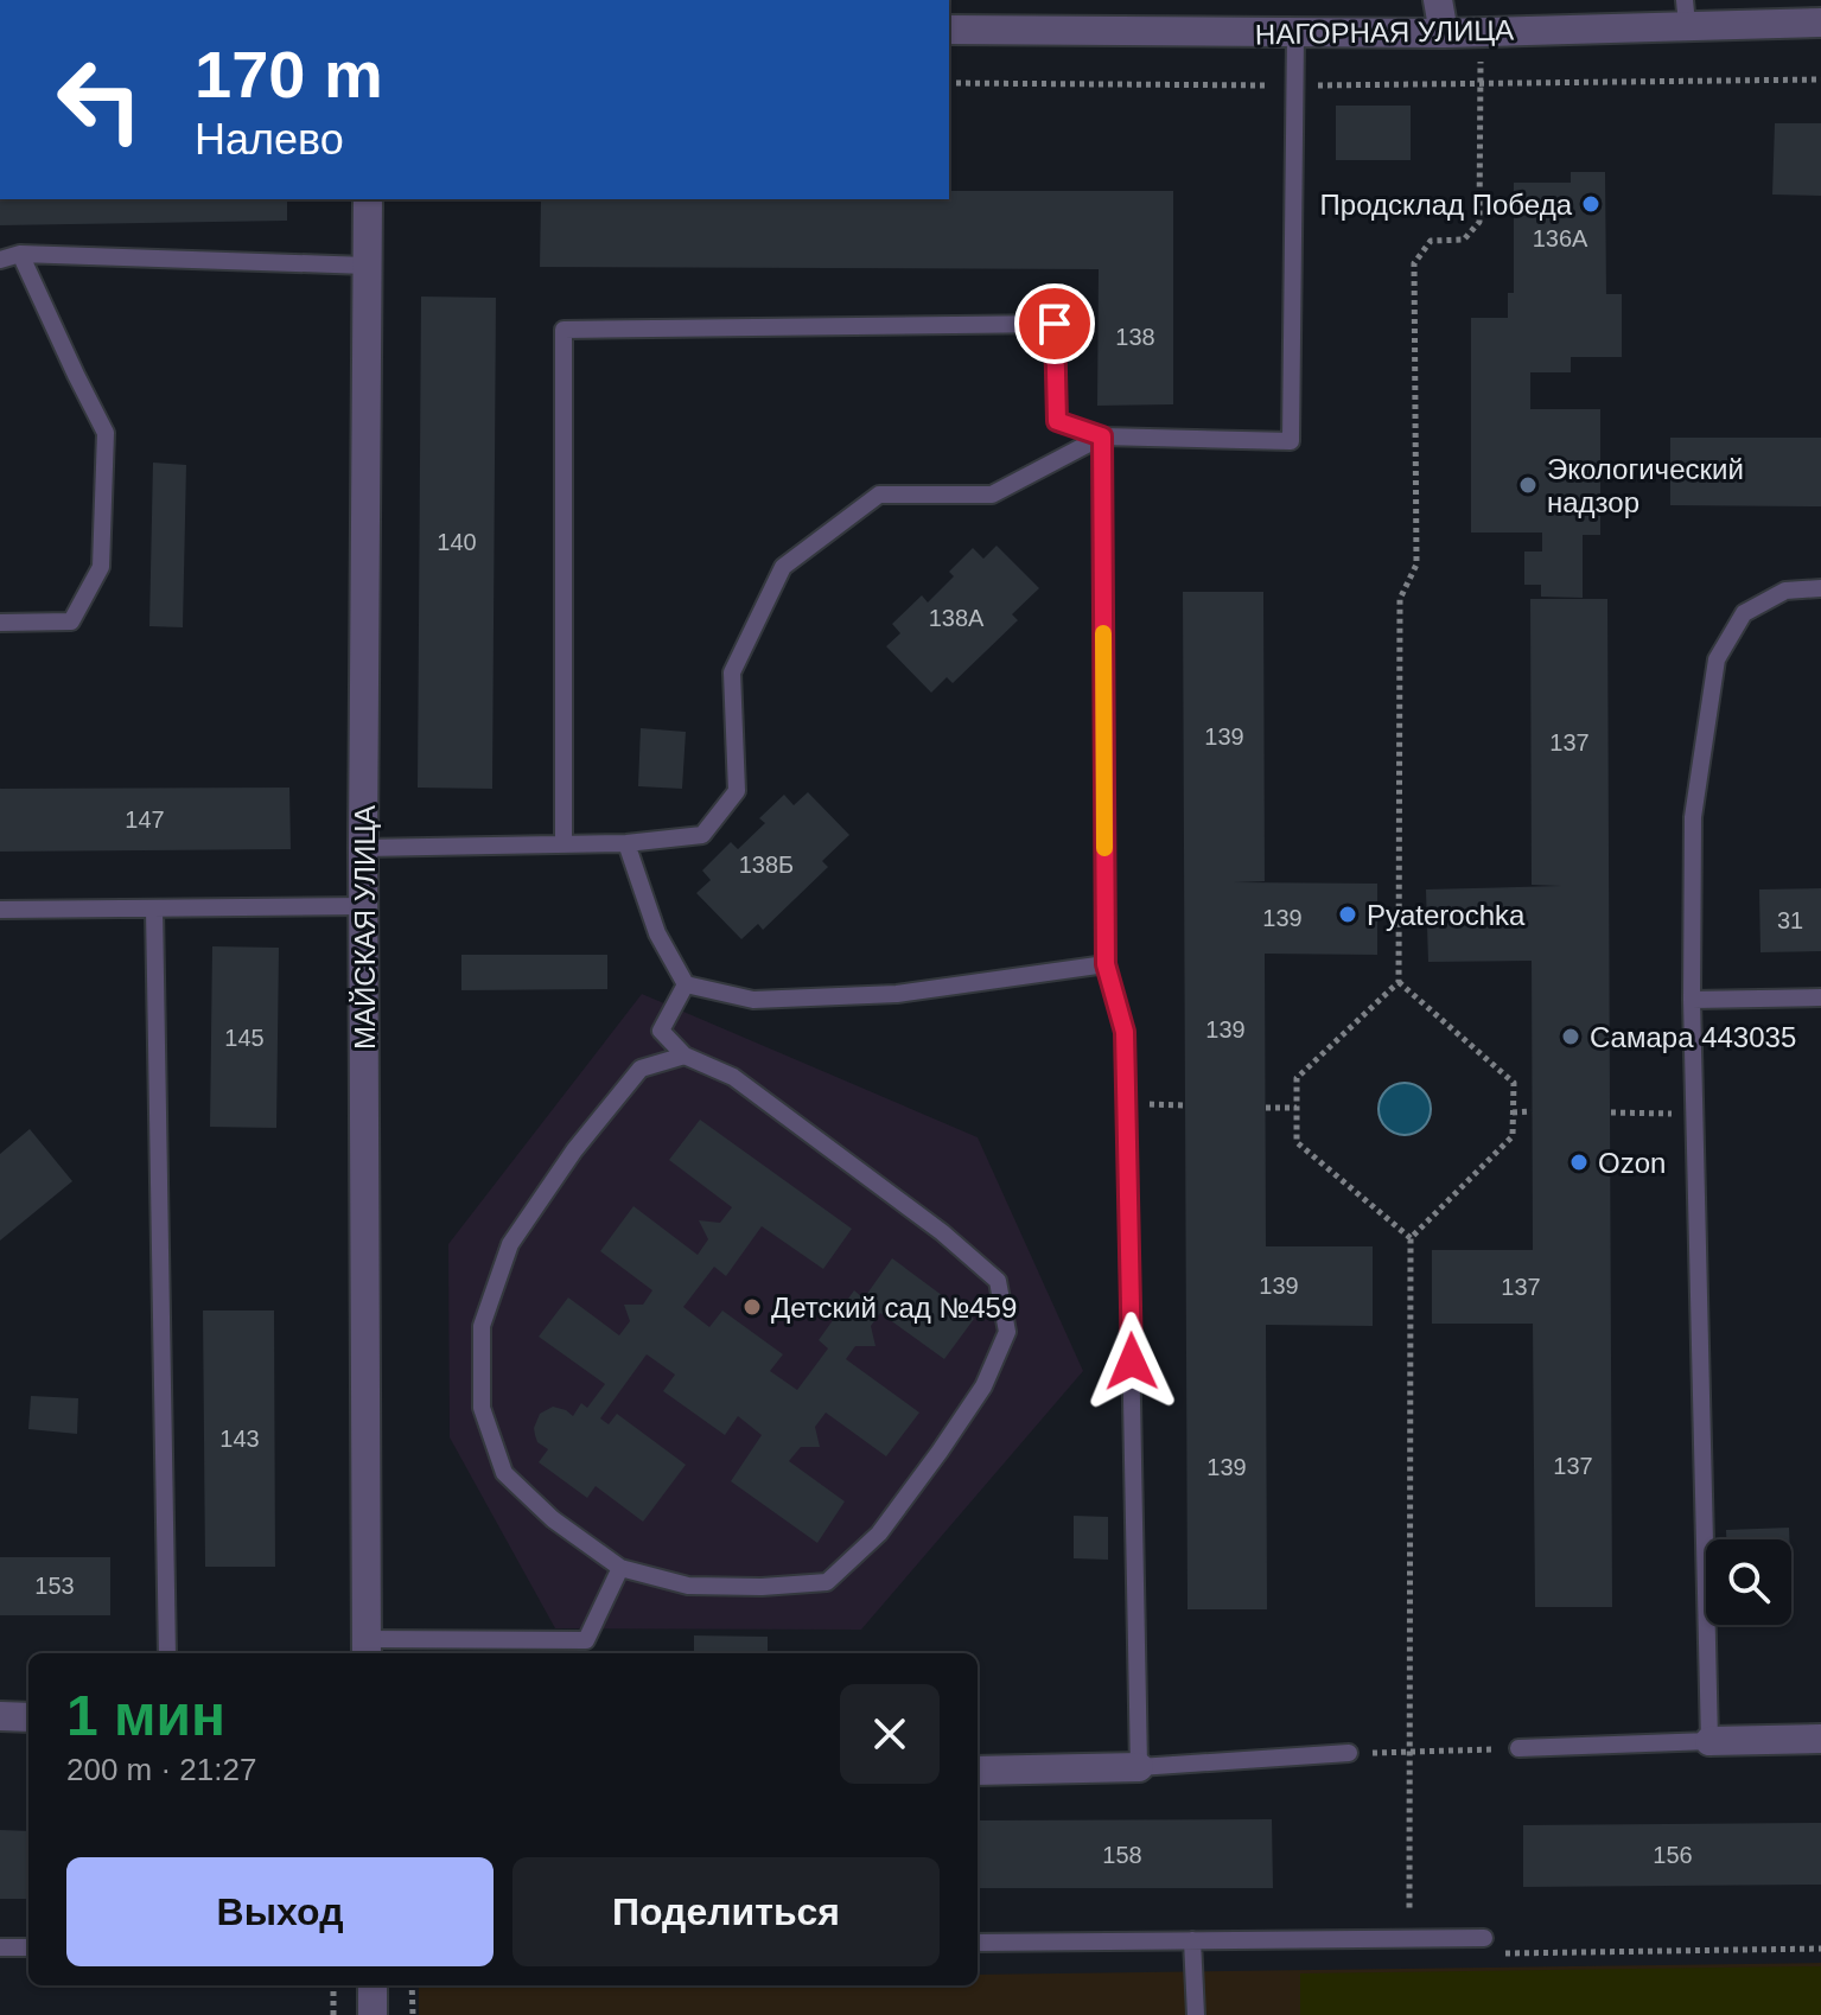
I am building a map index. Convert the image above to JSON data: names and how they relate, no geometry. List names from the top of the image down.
{
  "streets": {
    "street": ["НАГОРНАЯ УЛИЦА", "МАЙСКАЯ УЛИЦА"]
  },
  "places": [
    "Продсклад Победа",
    "Экологический надзор",
    "Pyaterochka",
    "Самара 443035",
    "Ozon",
    "Детский сад №459"
  ],
  "house_numbers": [
    "136А",
    "138",
    "140",
    "138А",
    "139",
    "137",
    "147",
    "138Б",
    "139",
    "31",
    "139",
    "145",
    "139",
    "137",
    "143",
    "137",
    "139",
    "153",
    "158",
    "156"
  ],
  "page": {
    "turn": ["170 m", "Налево"],
    "heading": ["1 мин", "200 m · 21:27"],
    "buttons": ["Выход", "Поделиться"]
  }
}
